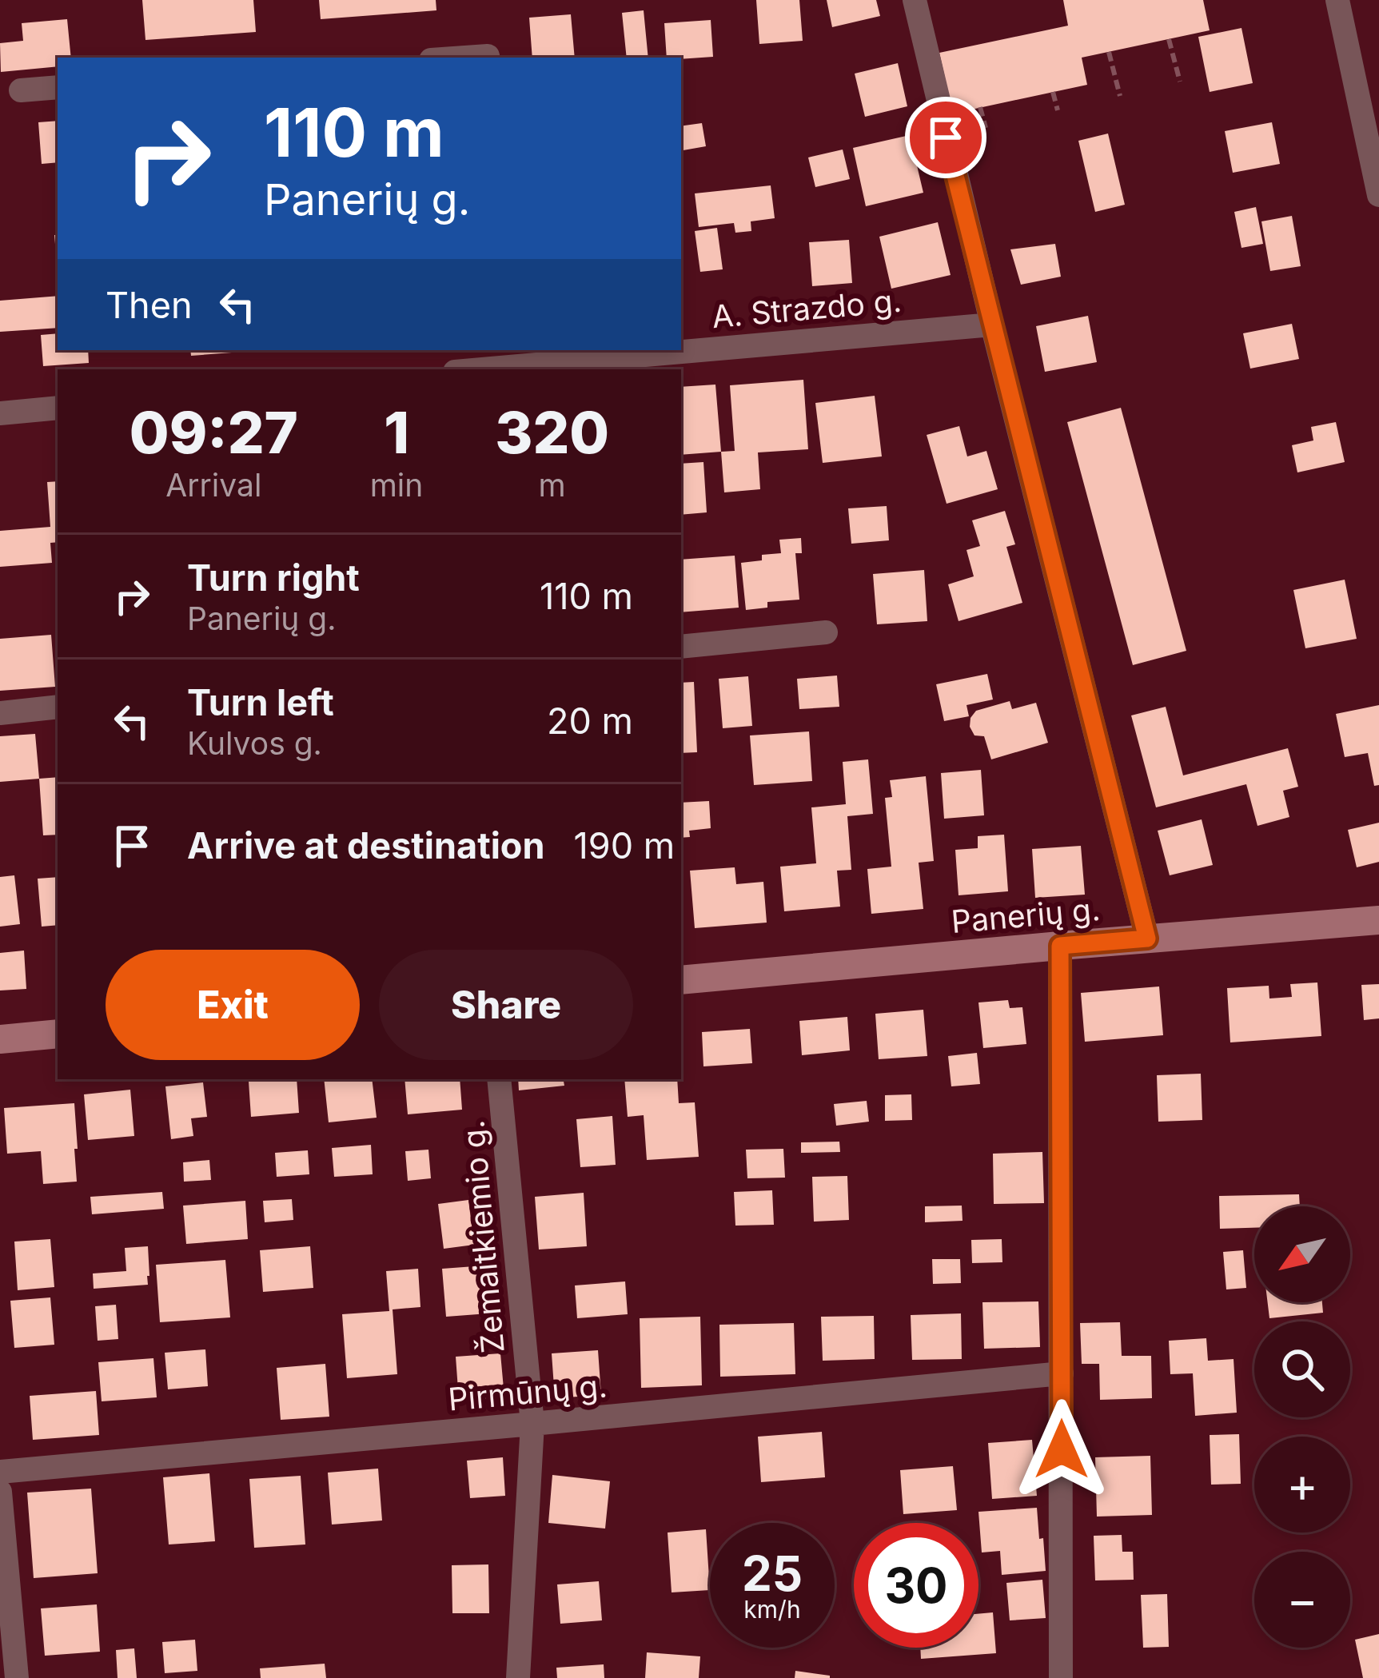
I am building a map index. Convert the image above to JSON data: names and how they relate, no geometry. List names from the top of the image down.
{
  "streets": {
    "main road": ["Panerių g."],
    "street": ["A. Strazdo g.", "Žemaitkiemio g.", "Pirmūnų g."]
  },
  "crossings": [
    ["Žemaitkiemio g.", "Pirmūnų g."]
  ],
  "north": "bottom left",
  "page": {
    "turn": ["110 m", "Panerių g."],
    "then": "Then",
    "eta": [
      "09:27",
      "Arrival",
      "1",
      "min",
      "320",
      "m"
    ],
    "list": [
      {
        "name": "Turn right",
        "note": "Panerių g.",
        "value": "110 m"
      },
      {
        "name": "Turn left",
        "note": "Kulvos g.",
        "value": "20 m"
      },
      {
        "name": "Arrive at destination",
        "value": "190 m"
      }
    ],
    "buttons": ["Exit", "Share"],
    "map_buttons": ["+", "−"],
    "speed": "25 km/h",
    "limit": "30"
  }
}
